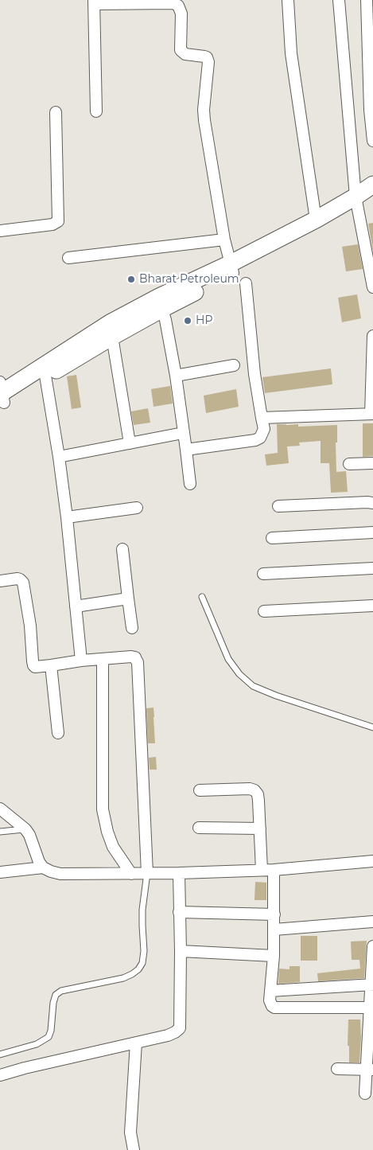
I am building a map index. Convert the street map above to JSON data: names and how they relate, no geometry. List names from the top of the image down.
{
  "places": ["Bharat Petroleum", "HP"]
}
